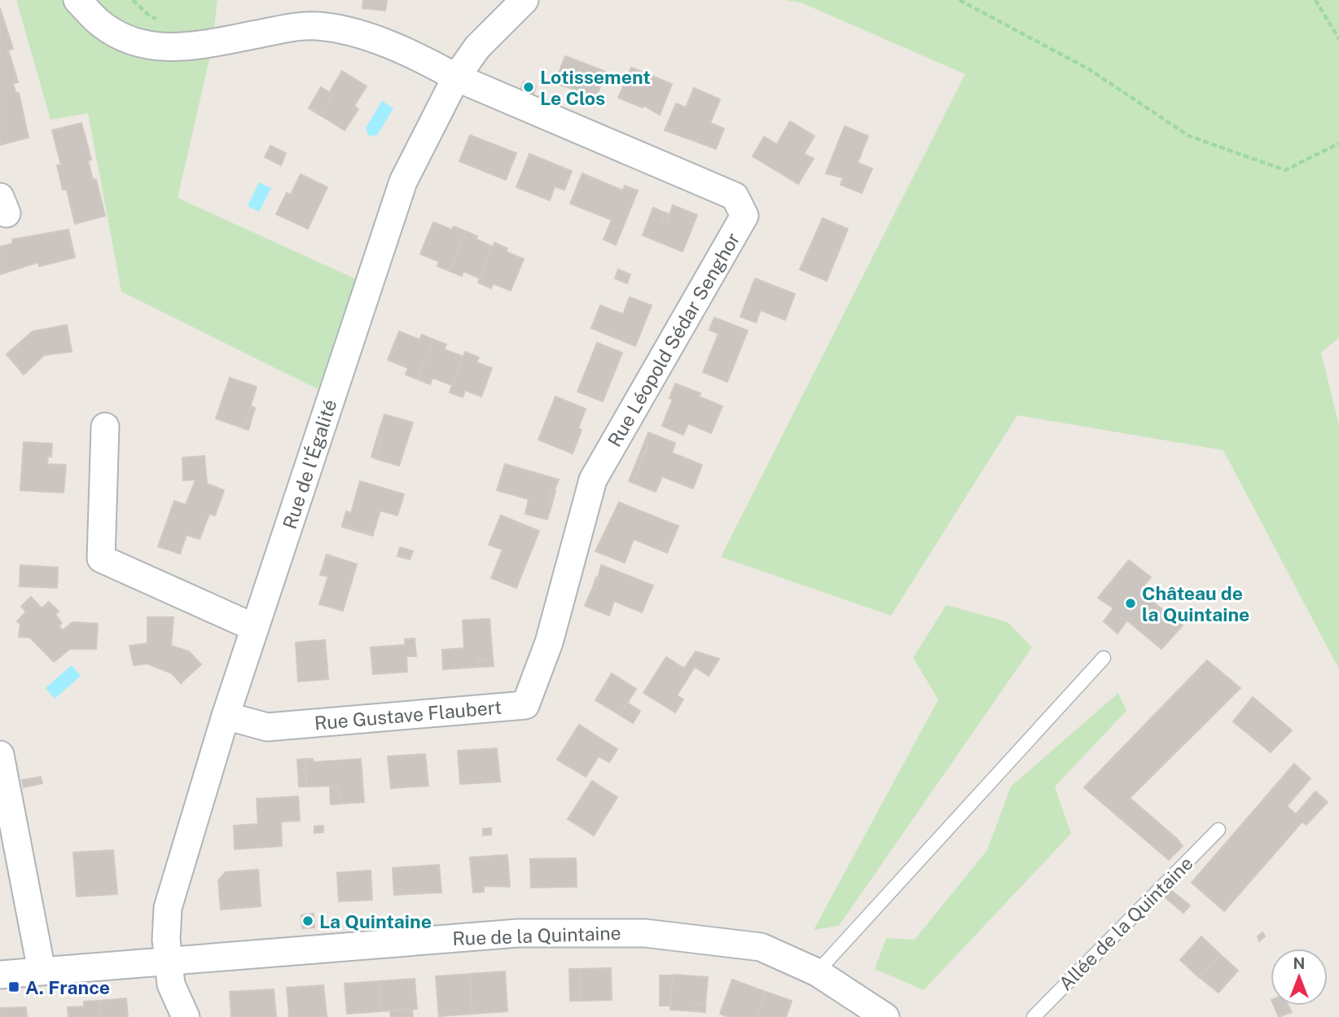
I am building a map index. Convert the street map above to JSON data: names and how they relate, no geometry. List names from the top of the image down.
{
  "streets": {
    "street": [
      "Rue Léopold Sédar Senghor",
      "Rue de l'Égalité",
      "Rue Gustave Flaubert",
      "Rue de la Quintaine"
    ],
    "lane": ["Allée de la Quintaine"]
  },
  "crossings": [
    ["Rue Léopold Sédar Senghor", "Rue de l'Égalité"],
    ["Rue Léopold Sédar Senghor", "Rue Gustave Flaubert"],
    ["Rue de l'Égalité", "Rue Gustave Flaubert"],
    ["Rue de l'Égalité", "Rue de la Quintaine"]
  ],
  "places": {
    "other": ["Lotissement Le Clos", "Château de la Quintaine", "La Quintaine"],
    "transit": ["A. France"]
  },
  "north": "top"
}
